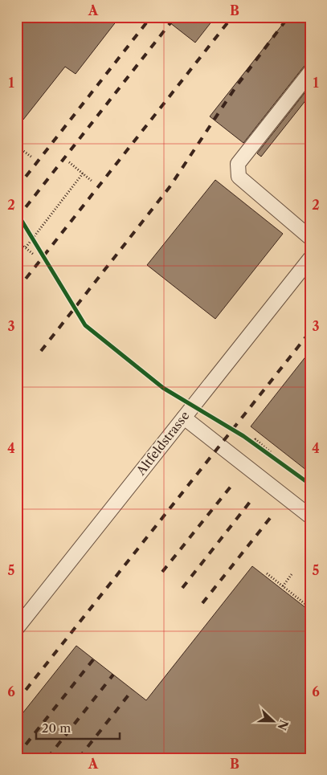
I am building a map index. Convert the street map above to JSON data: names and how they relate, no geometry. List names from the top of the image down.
{
  "streets": {
    "lane": ["Altfeldstrasse"]
  },
  "scale_bar": "20 m",
  "north": "right",
  "grid": {
    "columns": ["A", "B"],
    "rows": [
      "1",
      "2",
      "3",
      "4",
      "5",
      "6"
    ]
  }
}
